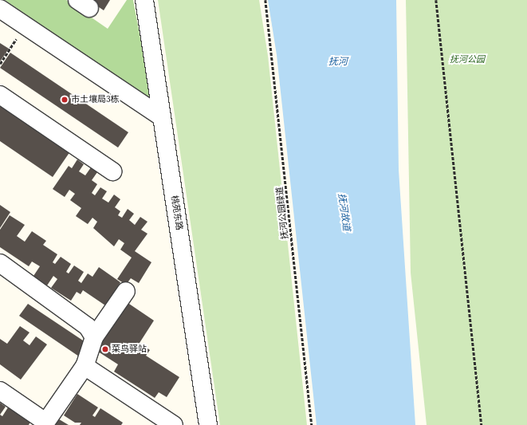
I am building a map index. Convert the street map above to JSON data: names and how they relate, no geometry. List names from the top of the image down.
{
  "streets": {
    "street": ["桃苑东路"],
    "path": ["抚河公园绿道"]
  },
  "water": ["抚河", "抚河故道"],
  "parks": ["抚河公园"],
  "places": ["市土壤局3栋", "菜鸟驿站"]
}
